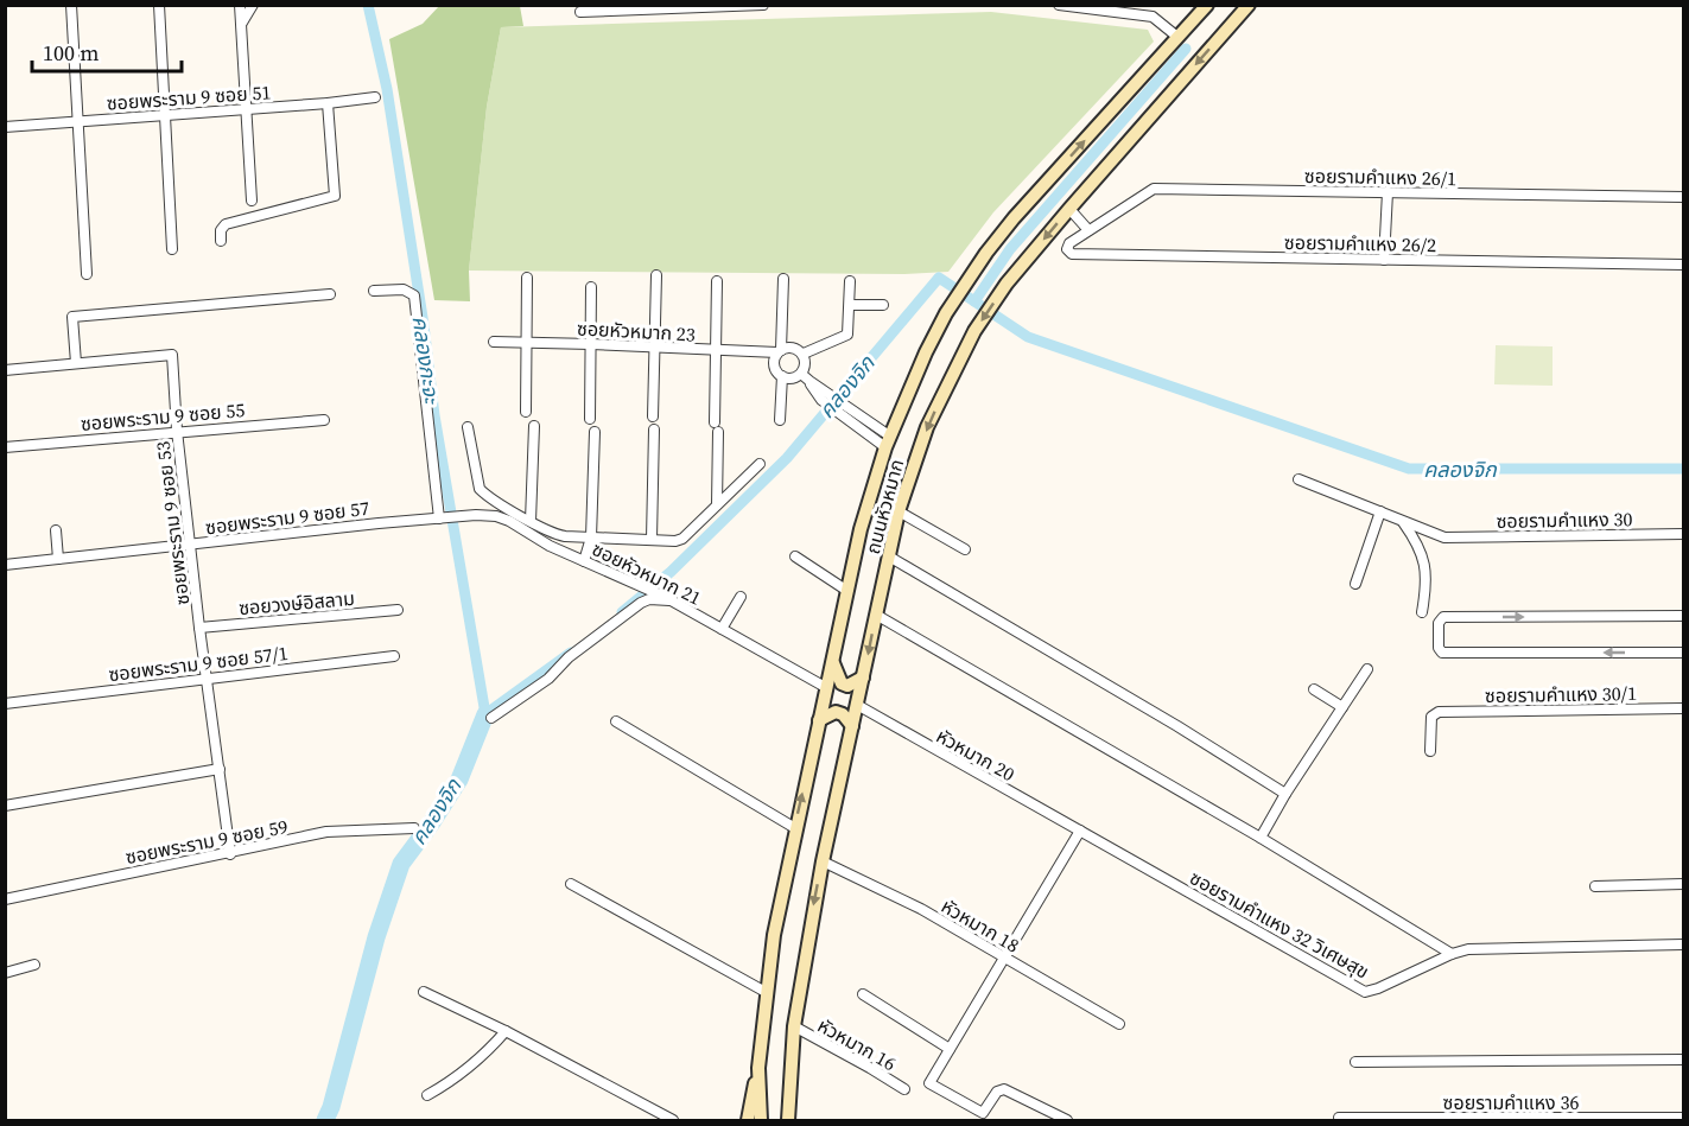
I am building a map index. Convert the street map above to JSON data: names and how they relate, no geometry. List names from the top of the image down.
{
  "streets": {
    "main road": ["ถนนหัวหมาก"],
    "street": [
      "ซอยพระราม 9 ซอย 51",
      "ซอยรามคำแหง 26/1",
      "ซอยรามคำแหง 26/2",
      "ซอยหัวหมาก 23",
      "ซอยพระราม 9 ซอย 55",
      "ซอยพระราม 9 ซอย 57",
      "ซอยรามคำแหง 30",
      "ซอยพระราม 9 ซอย 53",
      "ซอยหัวหมาก 21",
      "ซอยวงษ์อิสลาม",
      "ซอยพระราม 9 ซอย 57/1",
      "ซอยรามคำแหง 30/1",
      "หัวหมาก 20",
      "ซอยพระราม 9 ซอย 59",
      "ซอยรามคำแหง 32 วิเศษสุข",
      "หัวหมาก 18",
      "หัวหมาก 16",
      "ซอยรามคำแหง 36"
    ]
  },
  "crossings": [
    ["ซอยรามคำแหง 26/1", "ซอยรามคำแหง 26/2"],
    ["ซอยพระราม 9 ซอย 55", "ซอยพระราม 9 ซอย 53"],
    ["ถนนหัวหมาก", "ซอยหัวหมาก 21"],
    ["ถนนหัวหมาก", "หัวหมาก 20"],
    ["ถนนหัวหมาก", "หัวหมาก 18"],
    ["ถนนหัวหมาก", "หัวหมาก 16"],
    ["ซอยพระราม 9 ซอย 57", "ซอยพระราม 9 ซอย 53"],
    ["ซอยพระราม 9 ซอย 57", "ซอยหัวหมาก 21"],
    ["ซอยพระราม 9 ซอย 53", "ซอยวงษ์อิสลาม"],
    ["ซอยพระราม 9 ซอย 53", "ซอยพระราม 9 ซอย 57/1"],
    ["ซอยพระราม 9 ซอย 53", "ซอยพระราม 9 ซอย 59"],
    ["หัวหมาก 20", "ซอยรามคำแหง 32 วิเศษสุข"]
  ],
  "water": ["คลองกะจะ", "คลองจิก"],
  "scale_bar": "100 m"
}
